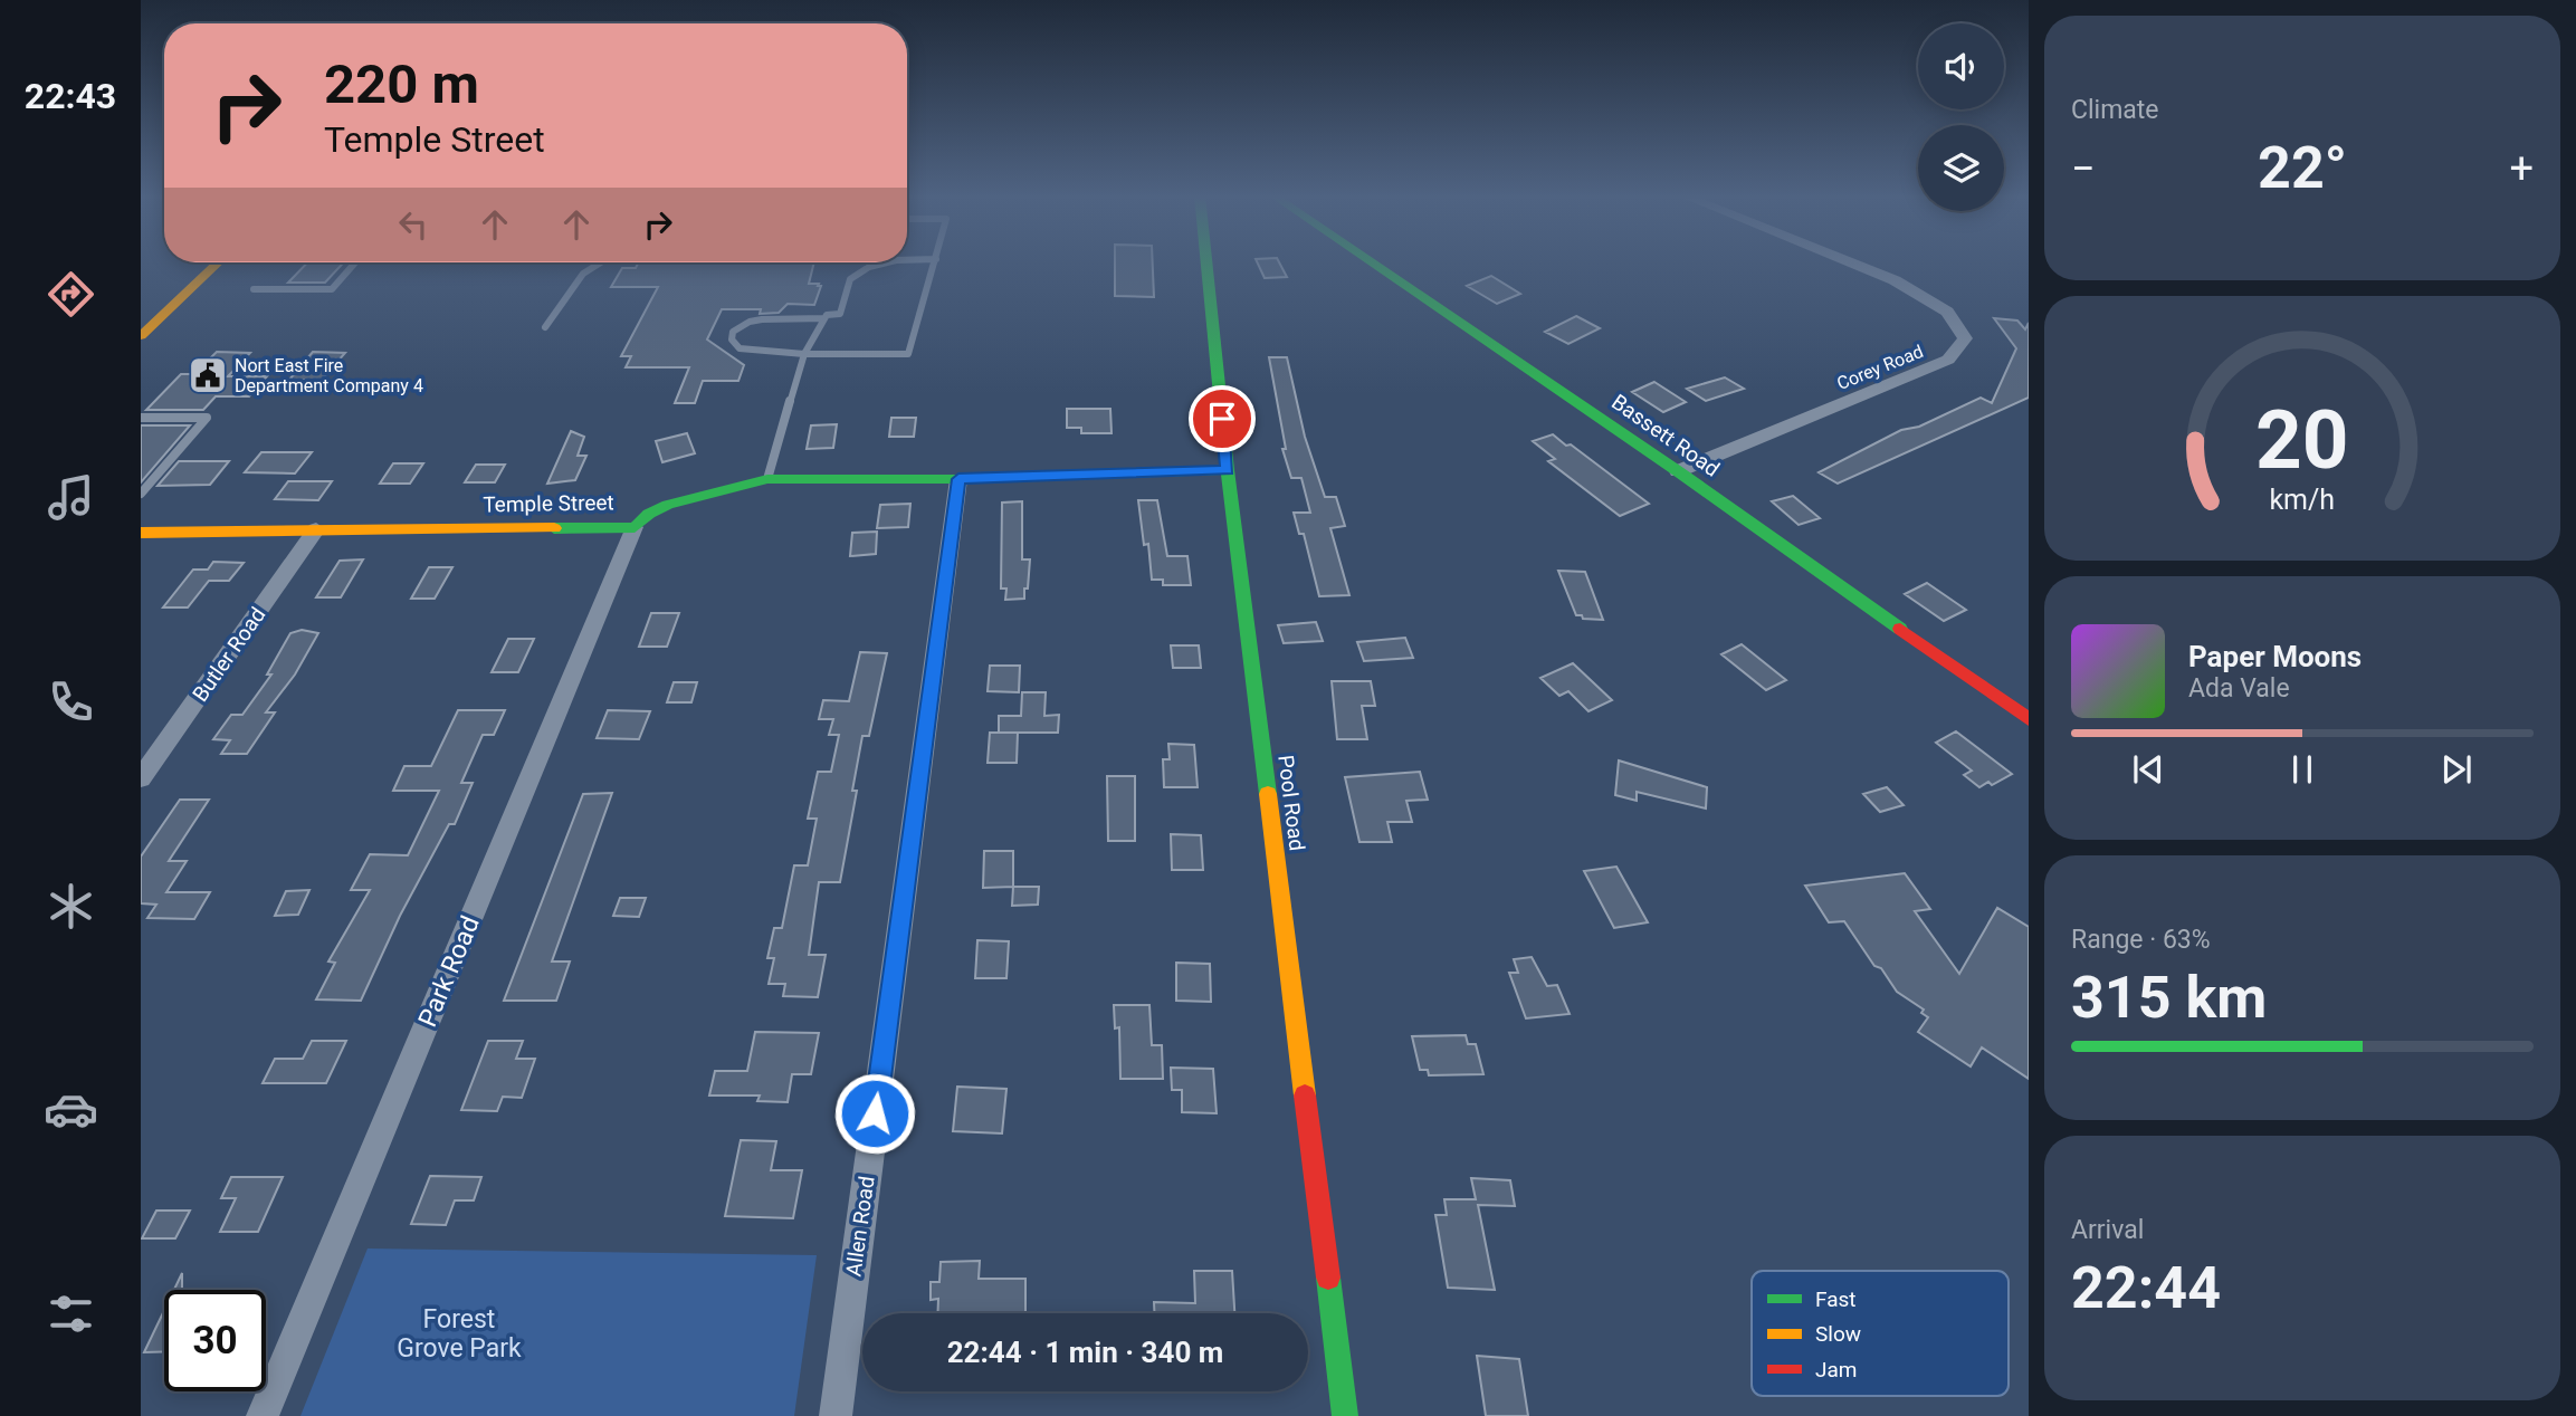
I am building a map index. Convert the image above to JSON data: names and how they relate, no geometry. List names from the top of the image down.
{
  "streets": {
    "street": [
      "Corey Road",
      "Bassett Road",
      "Temple Street",
      "Butler Road",
      "Pool Road",
      "Park Road",
      "Allen Road"
    ]
  },
  "crossings": [
    ["Corey Road", "Bassett Road"],
    ["Temple Street", "Butler Road"],
    ["Temple Street", "Pool Road"],
    ["Temple Street", "Park Road"],
    ["Temple Street", "Allen Road"]
  ],
  "parks": ["Forest Grove Park"],
  "places": {
    "public building": ["Nort East Fire Department Company 4"]
  },
  "legend": ["Fast", "Slow", "Jam"],
  "page": {
    "tabs": "22:43",
    "tile": [
      "Climate",
      ["Range · 63%", "315 km"],
      ["Arrival", "22:44"]
    ],
    "turn": ["220 m", "Temple Street"],
    "heat": ["−", "22°", "+"],
    "song": ["Paper Moons", "Ada Vale"],
    "limit": "30",
    "trip": "22:44 · 1 min · 340 m",
    "gauge": ["20", "km/h"]
  }
}
